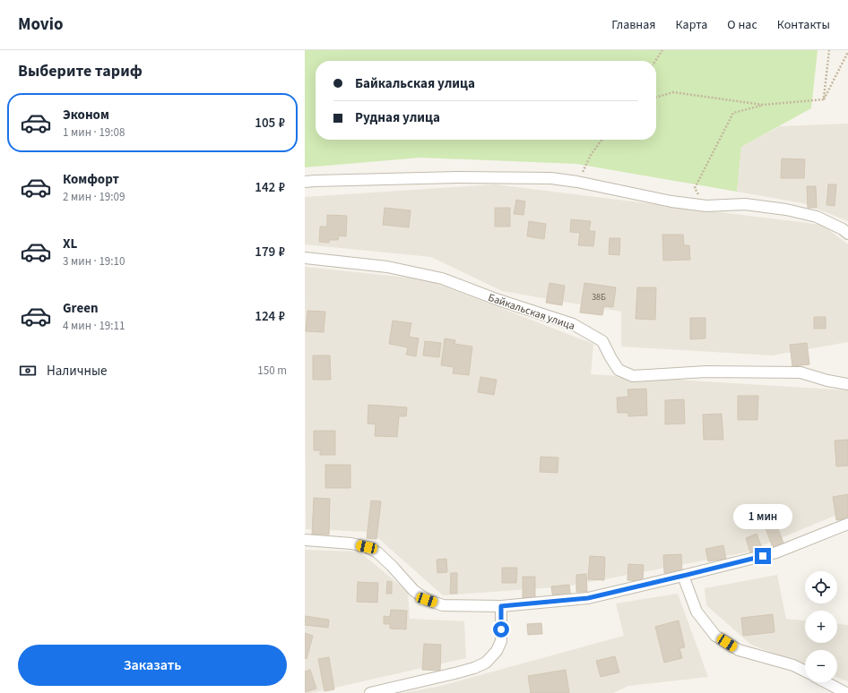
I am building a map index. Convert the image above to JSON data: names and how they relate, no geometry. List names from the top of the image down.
{
  "streets": {
    "street": ["Байкальская улица"]
  },
  "house_numbers": ["38Б"],
  "page": {
    "header": "Movio",
    "nav": [
      "Главная",
      "Карта",
      "О нас",
      "Контакты"
    ],
    "heading": "Выберите тариф",
    "banner": ["Байкальская улица", "Рудная улица"],
    "list": [
      {
        "name": "Эконом",
        "note": "1 мин · 19:08",
        "value": "105 ₽"
      },
      {
        "name": "Комфорт",
        "note": "2 мин · 19:09",
        "value": "142 ₽"
      },
      {
        "name": "XL",
        "note": "3 мин · 19:10",
        "value": "179 ₽"
      },
      {
        "name": "Green",
        "note": "4 мин · 19:11",
        "value": "124 ₽"
      }
    ],
    "pay": ["Наличные", "150 m"],
    "bubble": "1 мин",
    "map_buttons": ["+", "−"],
    "buttons": "Заказать"
  }
}
